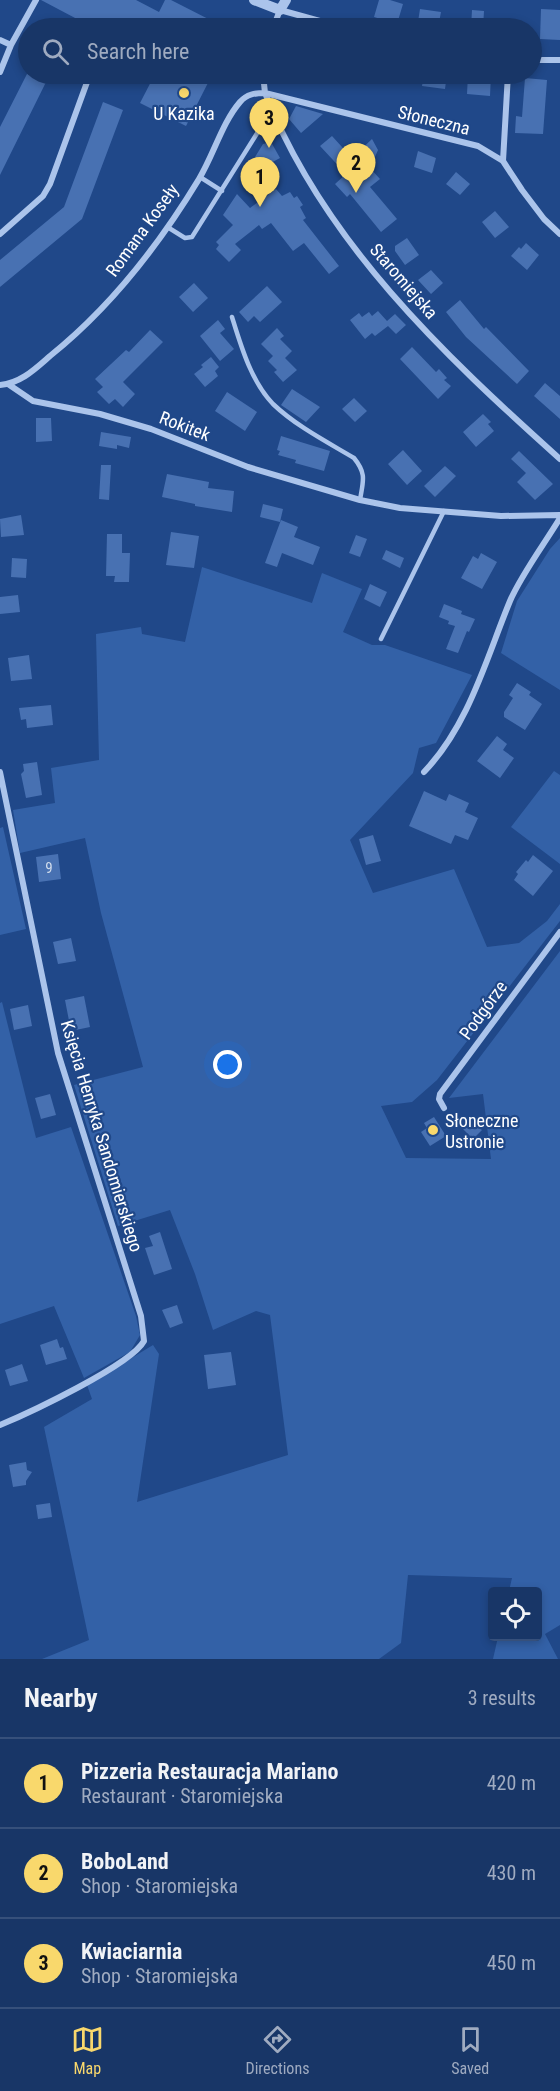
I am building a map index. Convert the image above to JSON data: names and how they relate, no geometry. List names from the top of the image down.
{
  "streets": {
    "street": [
      "Słoneczna",
      "Romana Koseły",
      "Staromiejska",
      "Rokitek",
      "Podgórze",
      "Księcia Henryka Sandomierskiego"
    ]
  },
  "crossings": [
    ["Słoneczna", "Romana Koseły"],
    ["Słoneczna", "Staromiejska"],
    ["Romana Koseły", "Staromiejska"],
    ["Romana Koseły", "Rokitek"]
  ],
  "places": ["U Kazika", "Słoneczne Ustronie"],
  "house_numbers": ["9"],
  "page": {
    "search": "Search here",
    "pins": ["3", "2", "1"],
    "heading": ["Nearby", "3 results"],
    "list": [
      {
        "mark": "1",
        "name": "Pizzeria Restauracja Mariano",
        "note": "Restaurant · Staromiejska",
        "value": "420 m"
      },
      {
        "mark": "2",
        "name": "BoboLand",
        "note": "Shop · Staromiejska",
        "value": "430 m"
      },
      {
        "mark": "3",
        "name": "Kwiaciarnia",
        "note": "Shop · Staromiejska",
        "value": "450 m"
      }
    ],
    "nav": ["Map", "Directions", "Saved"]
  }
}
